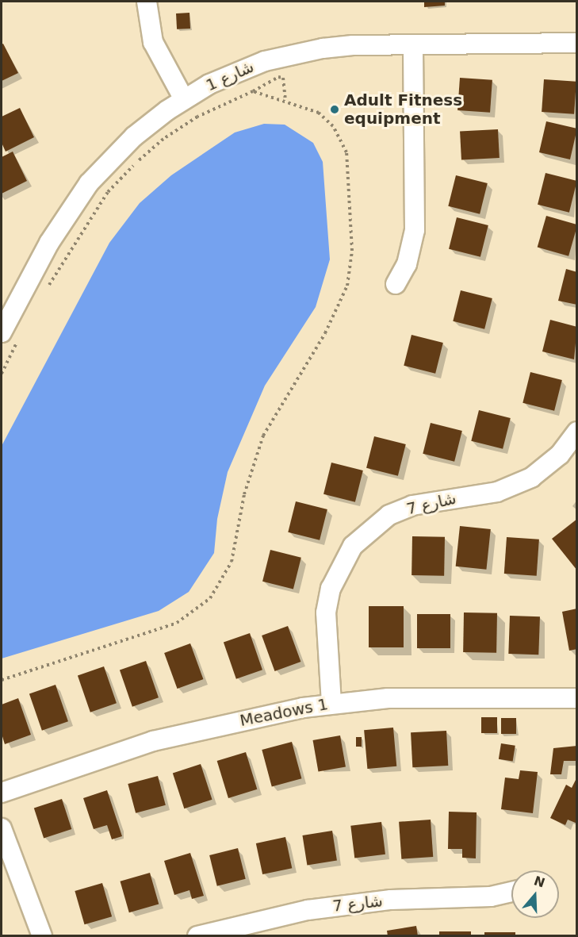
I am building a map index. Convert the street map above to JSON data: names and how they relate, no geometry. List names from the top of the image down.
{
  "streets": {
    "street": ["شارع 1", "شارع 7", "Meadows 1"]
  },
  "crossings": [
    ["شارع 7", "Meadows 1"]
  ],
  "places": ["Adult Fitness equipment"],
  "north": "top"
}
